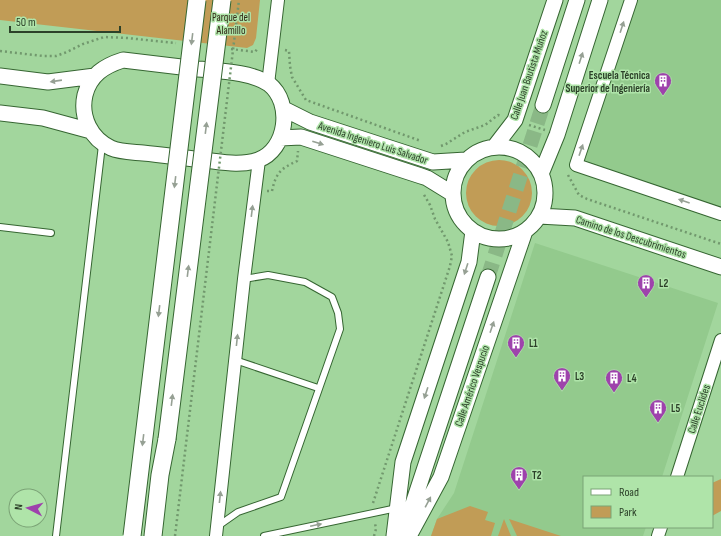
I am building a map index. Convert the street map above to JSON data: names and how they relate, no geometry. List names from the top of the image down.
{
  "streets": {
    "street": [
      "Calle Juan Bautista Muñoz",
      "Avenida Ingeniero Luis Salvador",
      "Camino de los Descubrimientos",
      "Calle Américo Vespucio",
      "Calle Euclides"
    ]
  },
  "crossings": [
    ["Calle Juan Bautista Muñoz", "Avenida Ingeniero Luis Salvador"],
    ["Calle Juan Bautista Muñoz", "Camino de los Descubrimientos"],
    ["Calle Juan Bautista Muñoz", "Calle Américo Vespucio"],
    ["Avenida Ingeniero Luis Salvador", "Camino de los Descubrimientos"],
    ["Avenida Ingeniero Luis Salvador", "Calle Américo Vespucio"],
    ["Camino de los Descubrimientos", "Calle Américo Vespucio"]
  ],
  "parks": ["Parque del Alamillo"],
  "places": {
    "building": [
      "Escuela Técnica Superior de Ingeniería",
      "L2",
      "L1",
      "L3",
      "L4",
      "L5",
      "T2"
    ]
  },
  "legend": ["Road", "Park"],
  "scale_bar": "50 m",
  "north": "left"
}
